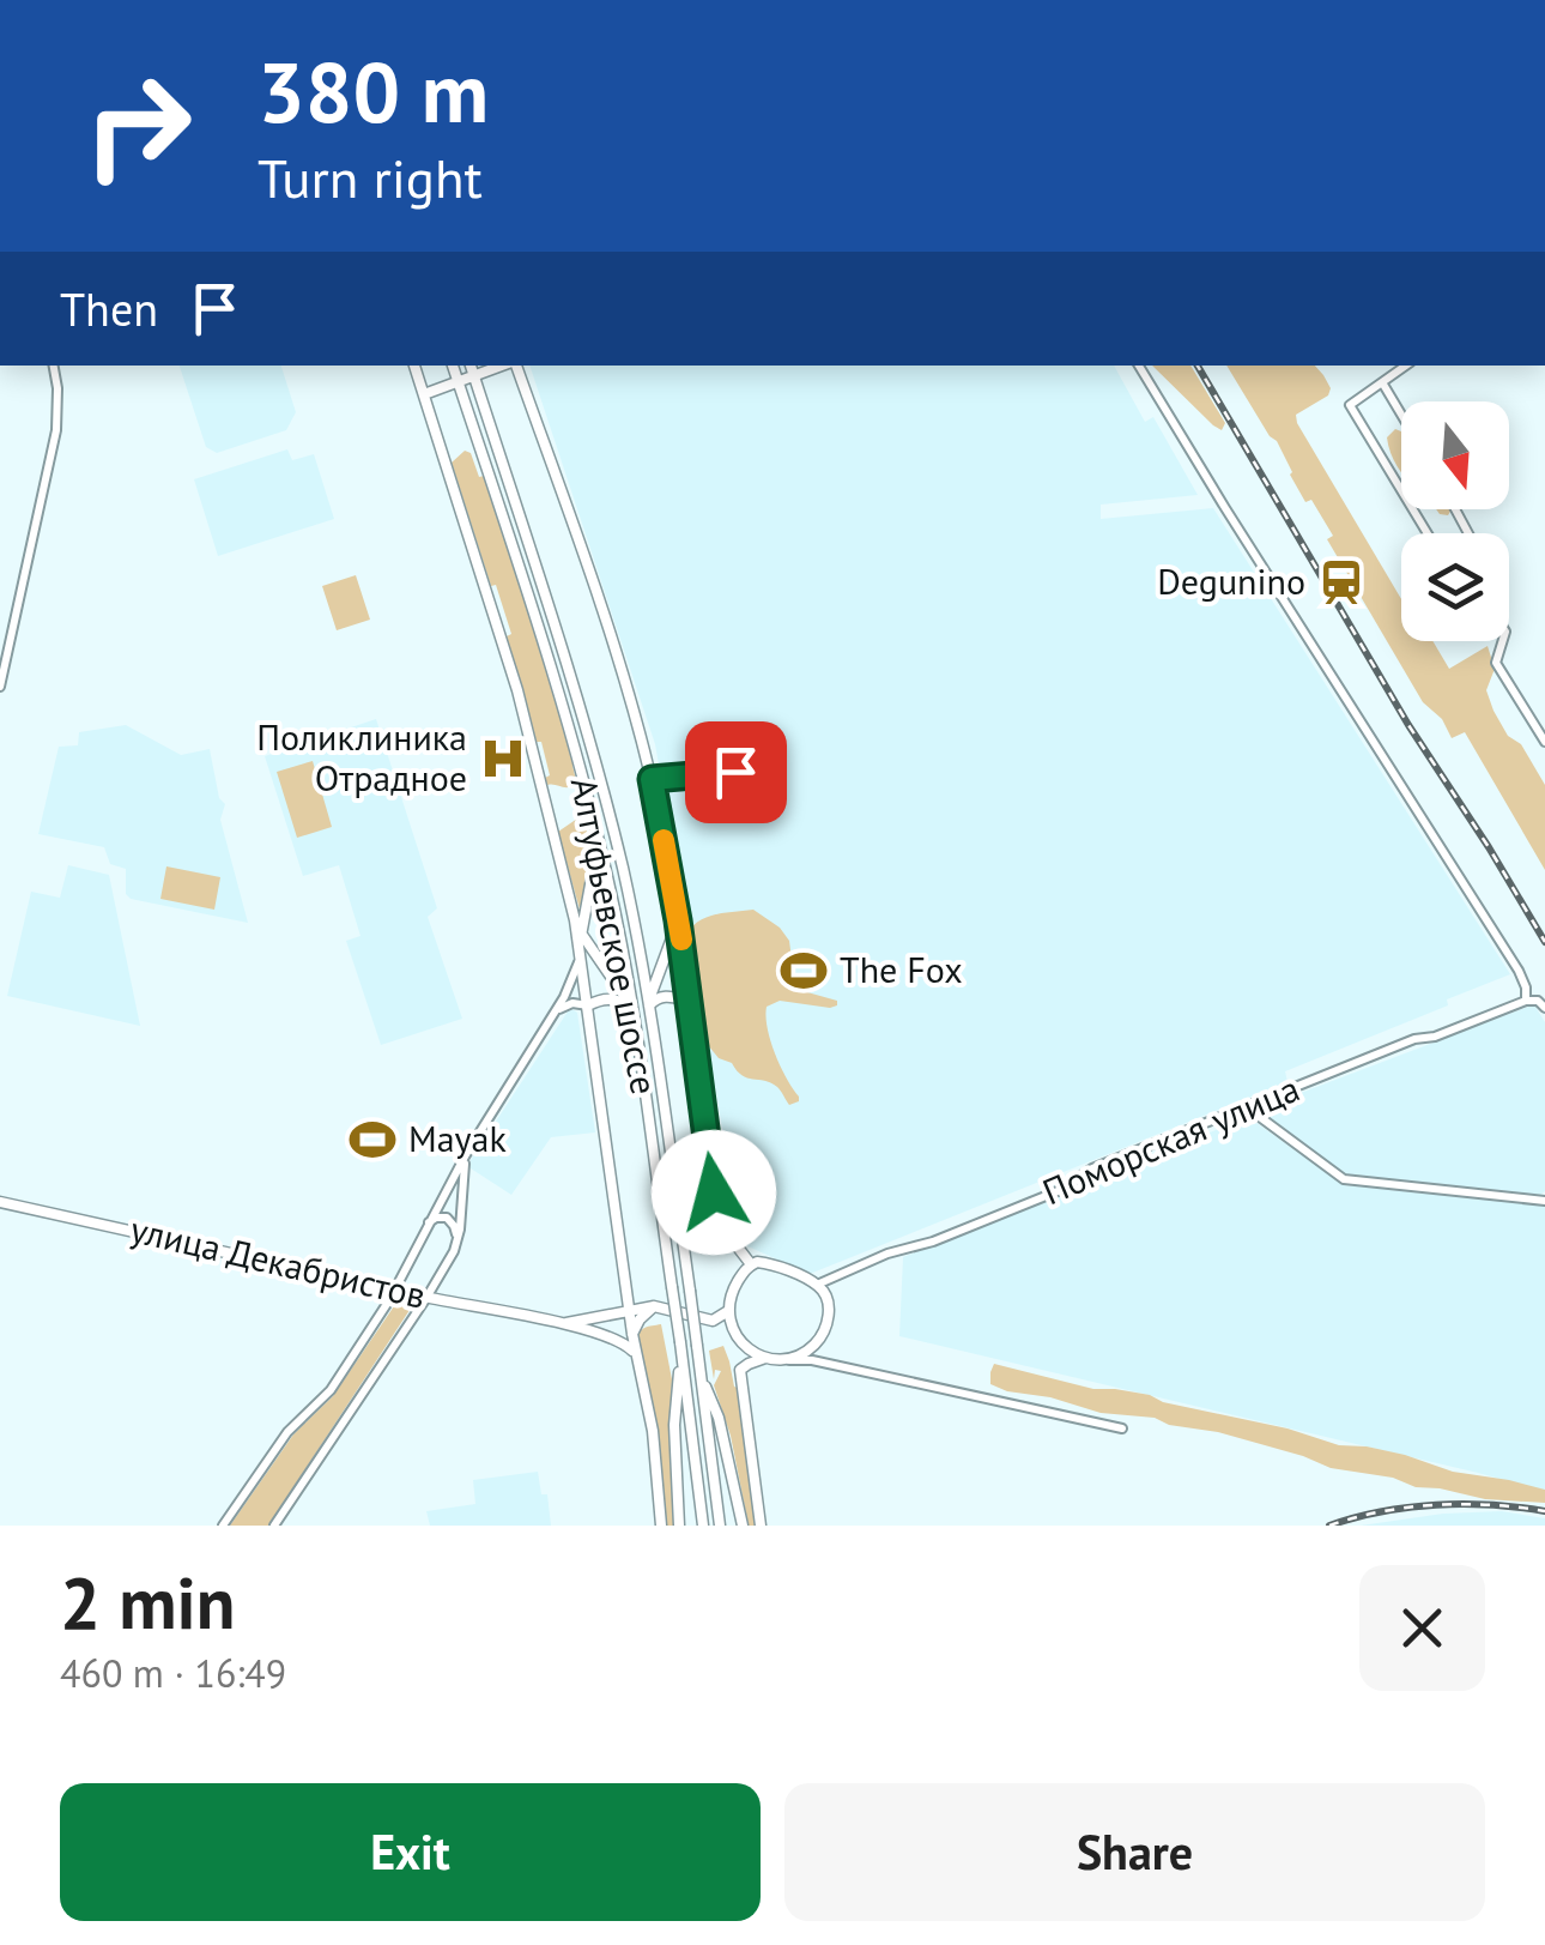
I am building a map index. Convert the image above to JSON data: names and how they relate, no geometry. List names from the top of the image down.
{
  "streets": {
    "main road": ["Алтуфьевское шоссе", "улица Декабристов"],
    "street": ["Поморская улица"]
  },
  "places": {
    "station": ["Degunino"],
    "hospital": ["Поликлиника Отрадное"],
    "sports": ["The Fox", "Mayak"]
  },
  "north": "bottom",
  "page": {
    "turn": ["380 m", "Turn right"],
    "then": "Then",
    "heading": ["2 min", "460 m · 16:49"],
    "buttons": ["Exit", "Share"]
  }
}
